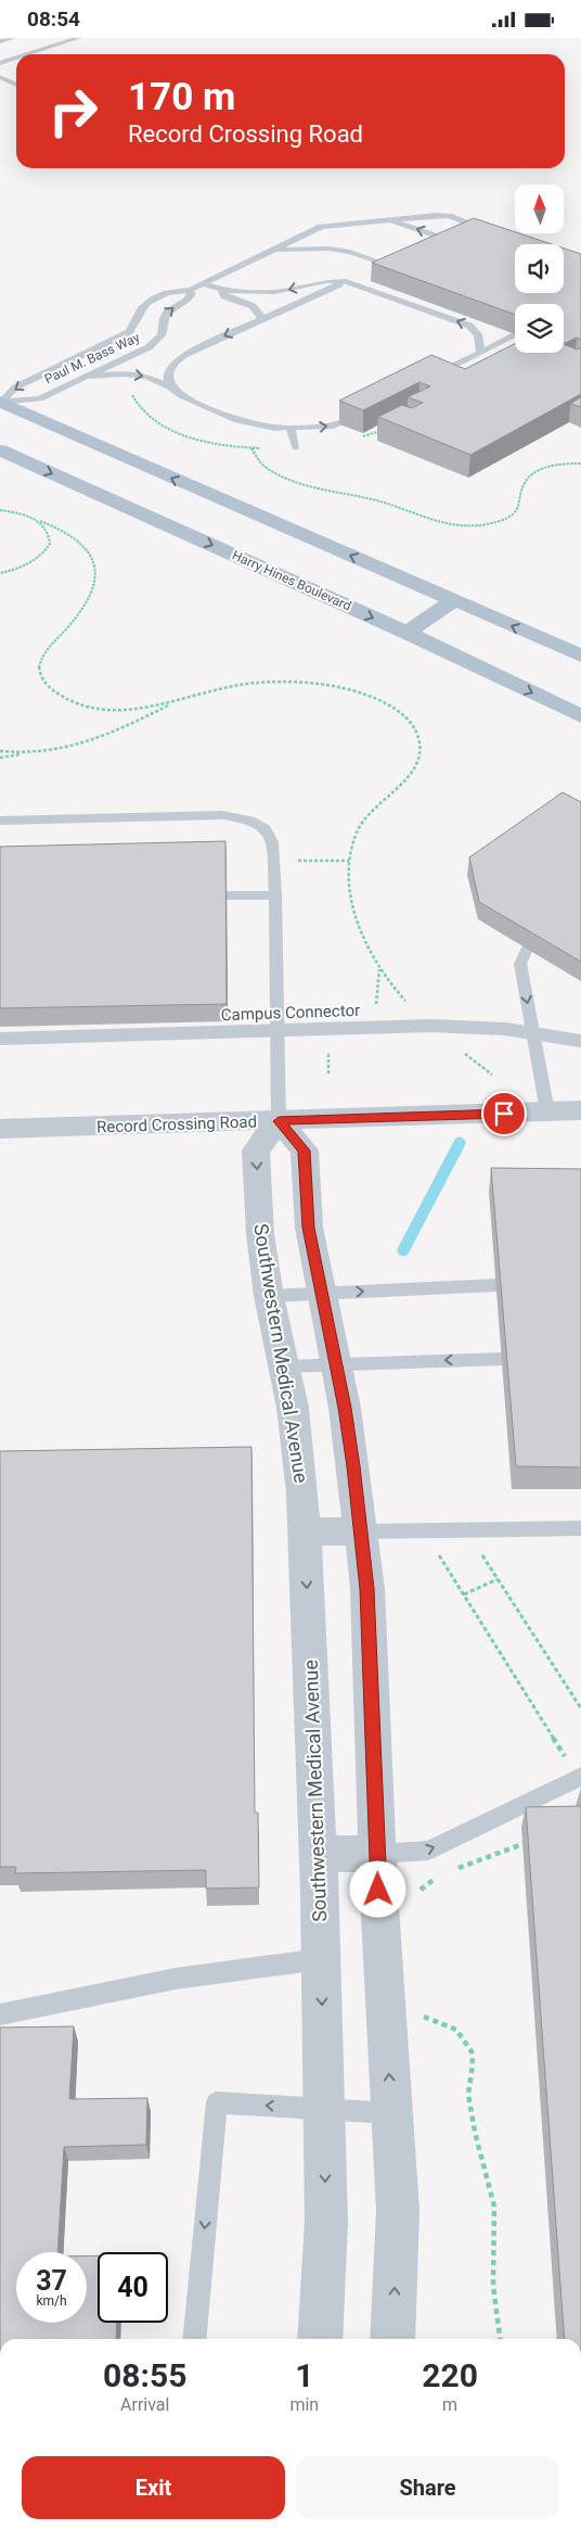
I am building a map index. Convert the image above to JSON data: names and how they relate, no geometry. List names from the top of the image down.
{
  "streets": {
    "main road": ["Harry Hines Boulevard"],
    "street": ["Record Crossing Road", "Southwestern Medical Avenue"],
    "lane": ["Paul M. Bass Way", "Campus Connector"]
  },
  "crossings": [
    ["Record Crossing Road", "Southwestern Medical Avenue"]
  ],
  "north": "top",
  "page": {
    "status": "08:54",
    "turn": ["170 m", "Record Crossing Road"],
    "speed": "37 km/h",
    "limit": "40",
    "eta": [
      "08:55",
      "Arrival",
      "1",
      "min",
      "220",
      "m"
    ],
    "buttons": ["Exit", "Share"]
  }
}
